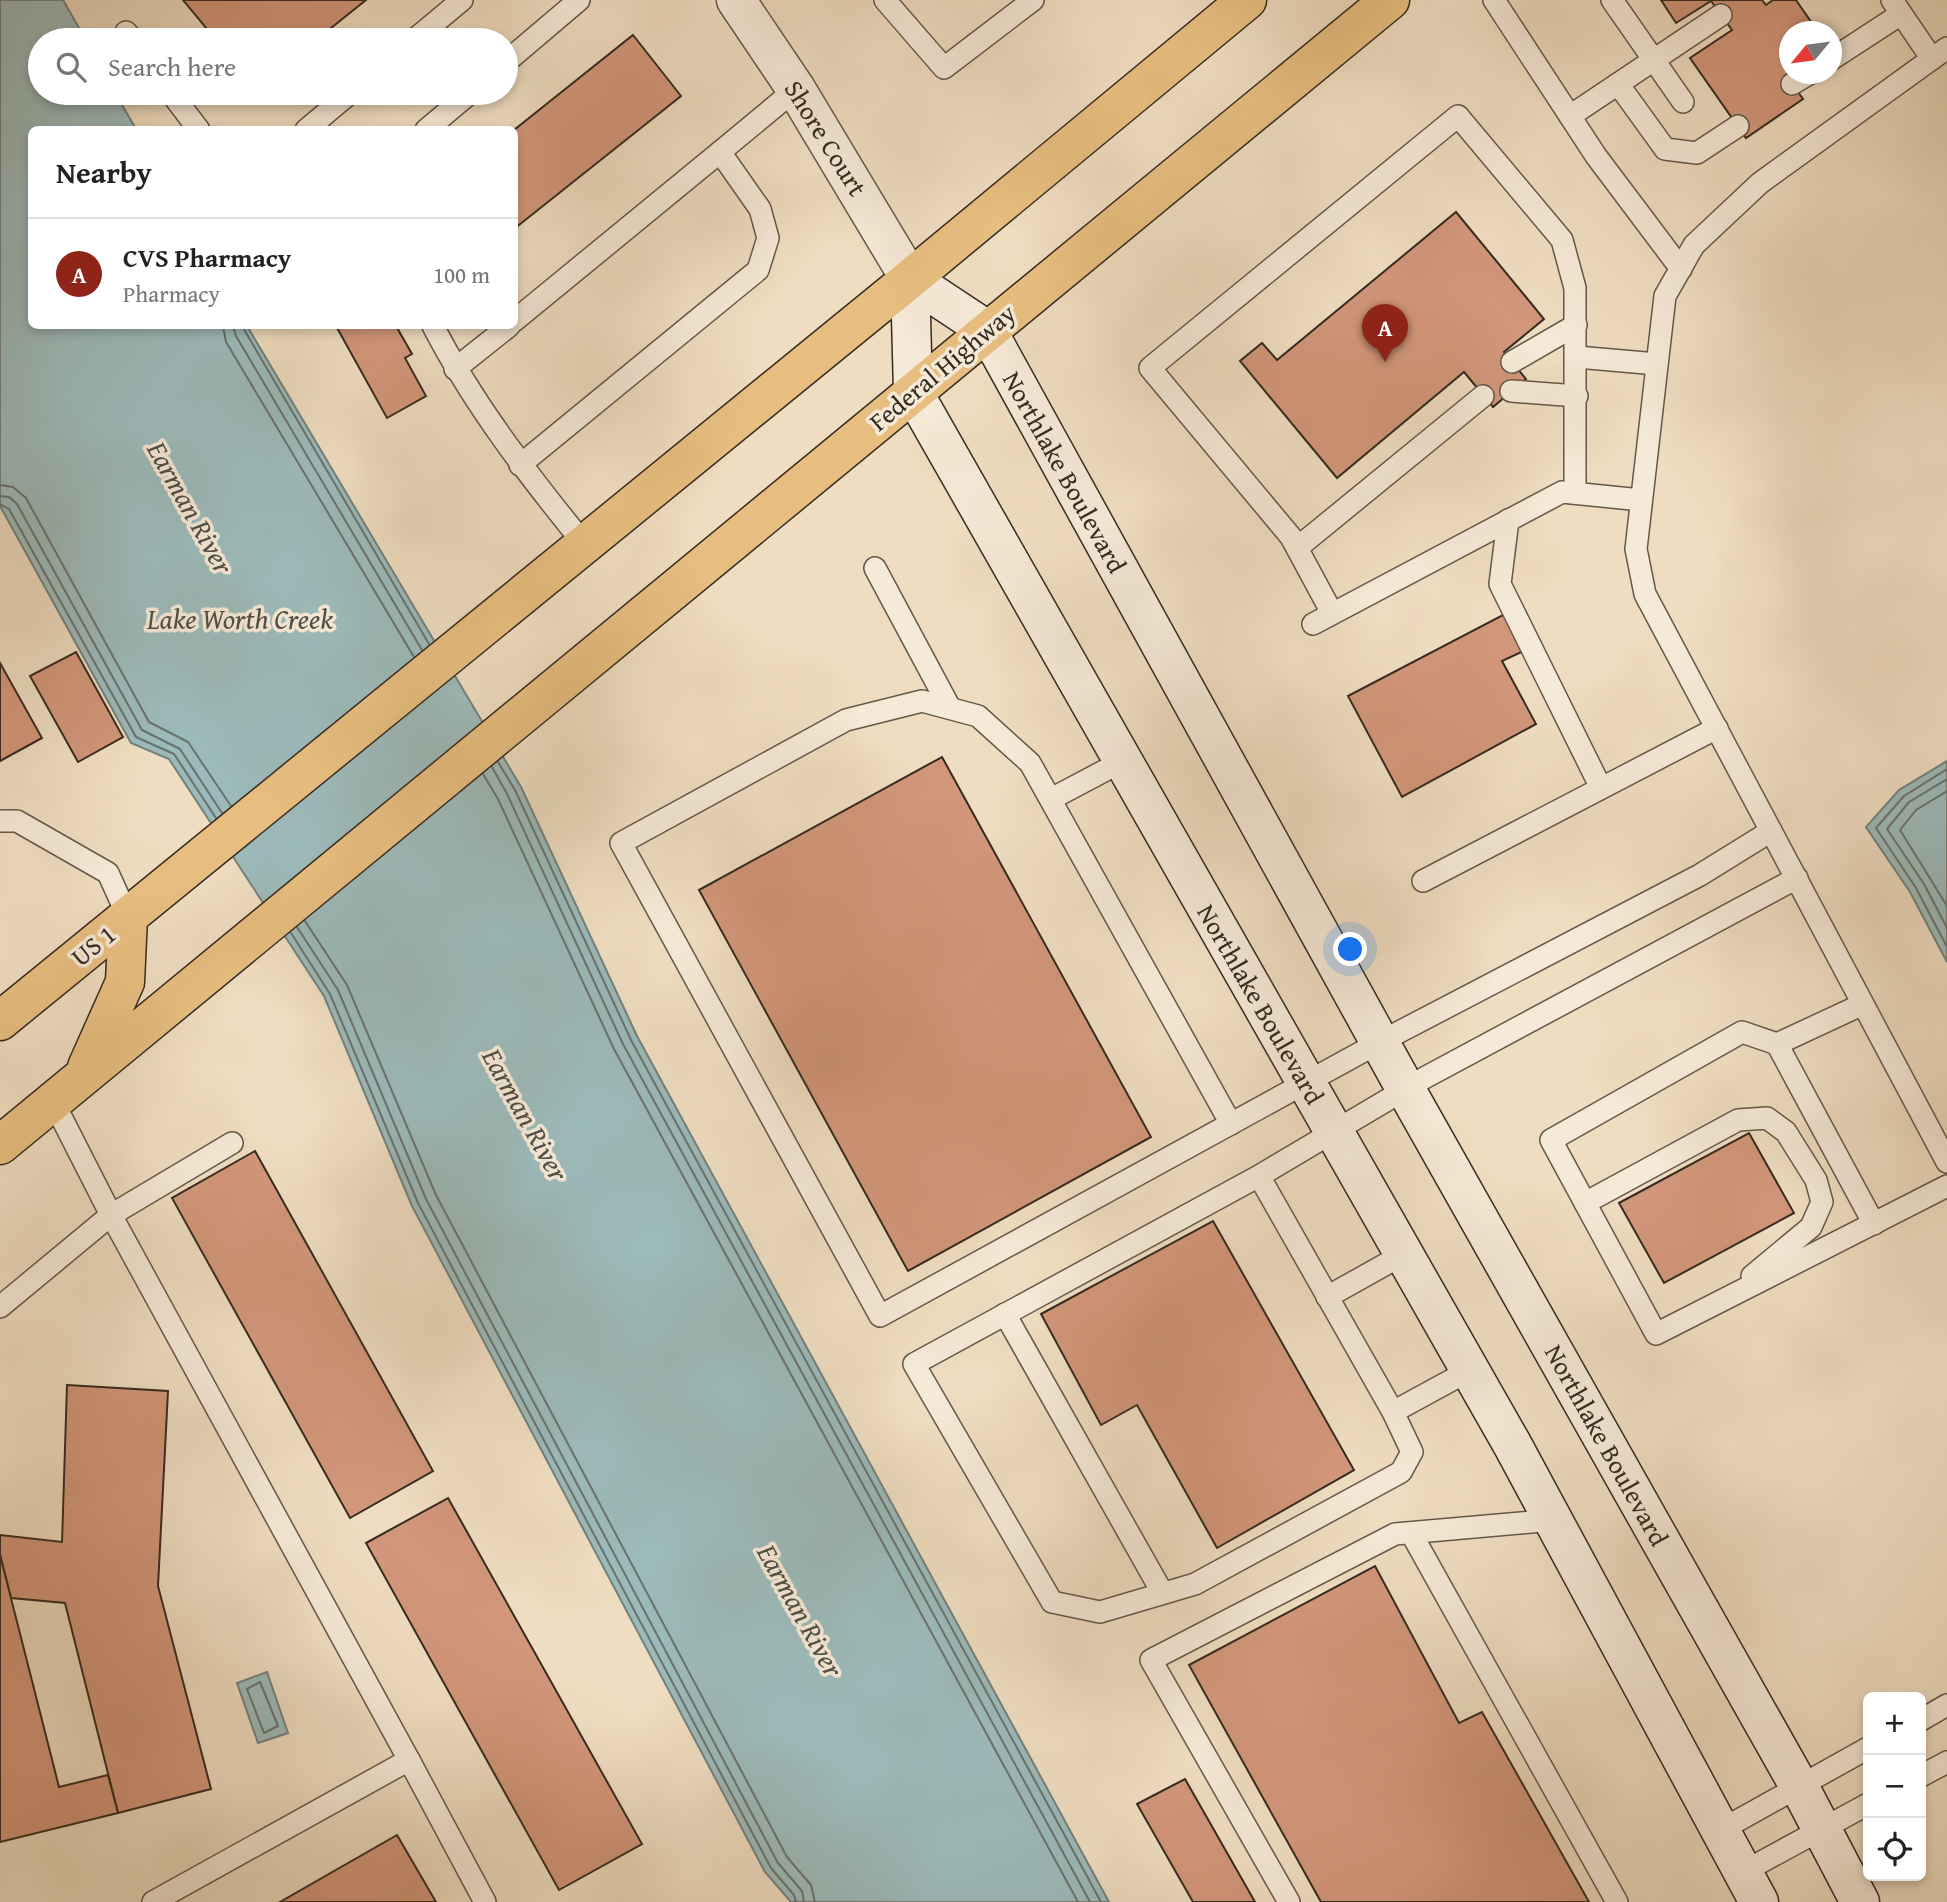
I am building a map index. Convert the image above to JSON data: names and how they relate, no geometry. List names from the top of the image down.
{
  "streets": {
    "main road": [
      "Shore Court",
      "Federal Highway",
      "Northlake Boulevard",
      "US 1"
    ]
  },
  "crossings": [
    ["Shore Court", "Northlake Boulevard"],
    ["Shore Court", "US 1"],
    ["Federal Highway", "Northlake Boulevard"],
    ["Northlake Boulevard", "US 1"]
  ],
  "water": ["Earman River", "Lake Worth Creek"],
  "north": "bottom left",
  "page": {
    "search": "Search here",
    "heading": "Nearby",
    "list": [
      {
        "mark": "A",
        "name": "CVS Pharmacy",
        "note": "Pharmacy",
        "value": "100 m"
      }
    ],
    "pins": "A",
    "map_buttons": ["+", "−"]
  }
}
